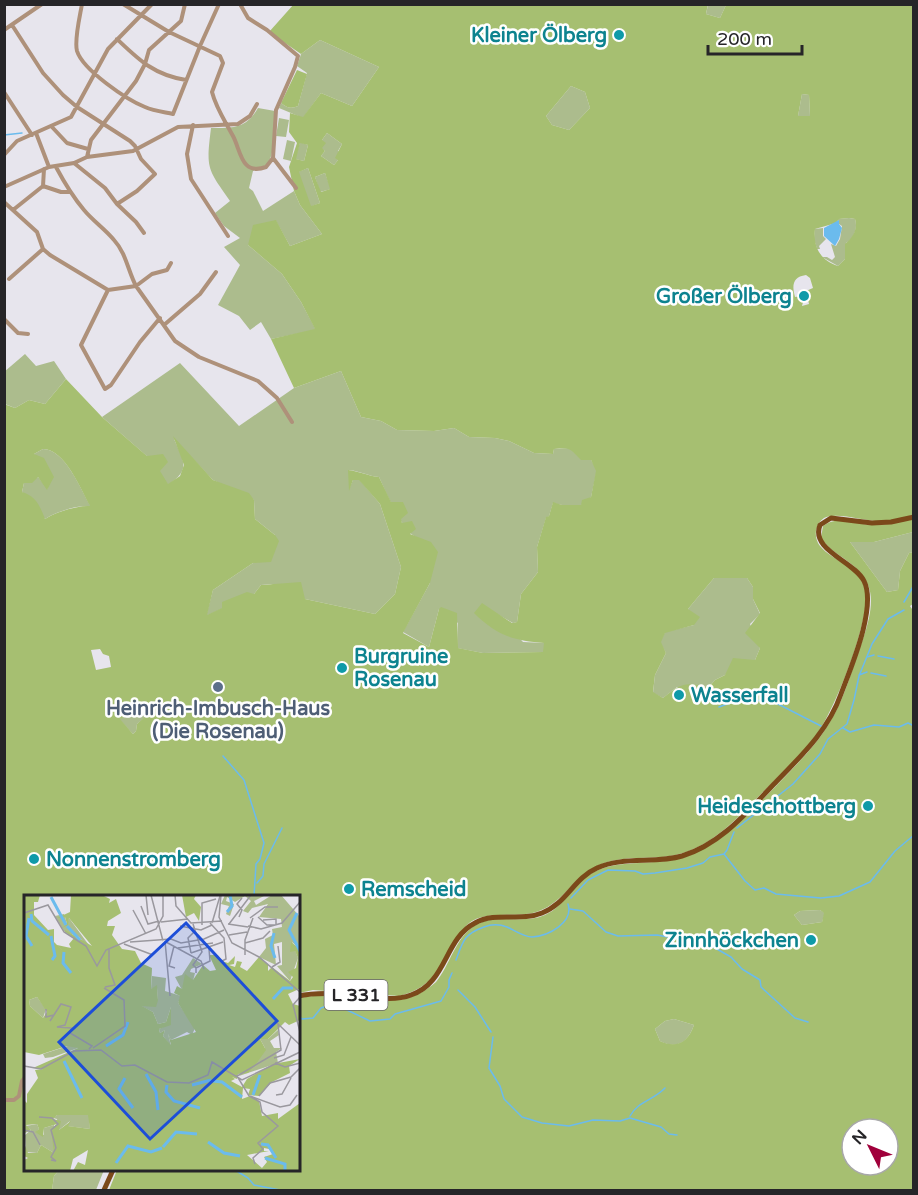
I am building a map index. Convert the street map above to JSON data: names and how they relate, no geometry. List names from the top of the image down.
{
  "streets": {
    "main road": ["L 331"]
  },
  "places": [
    "Kleiner Ölberg",
    "Großer Ölberg",
    "Burgruine Rosenau",
    "Heinrich-Imbusch-Haus (Die Rosenau)",
    "Wasserfall",
    "Heideschottberg",
    "Nonnenstromberg",
    "Remscheid",
    "Zinnhöckchen"
  ],
  "scale_bar": "200 m",
  "north": "top left"
}
